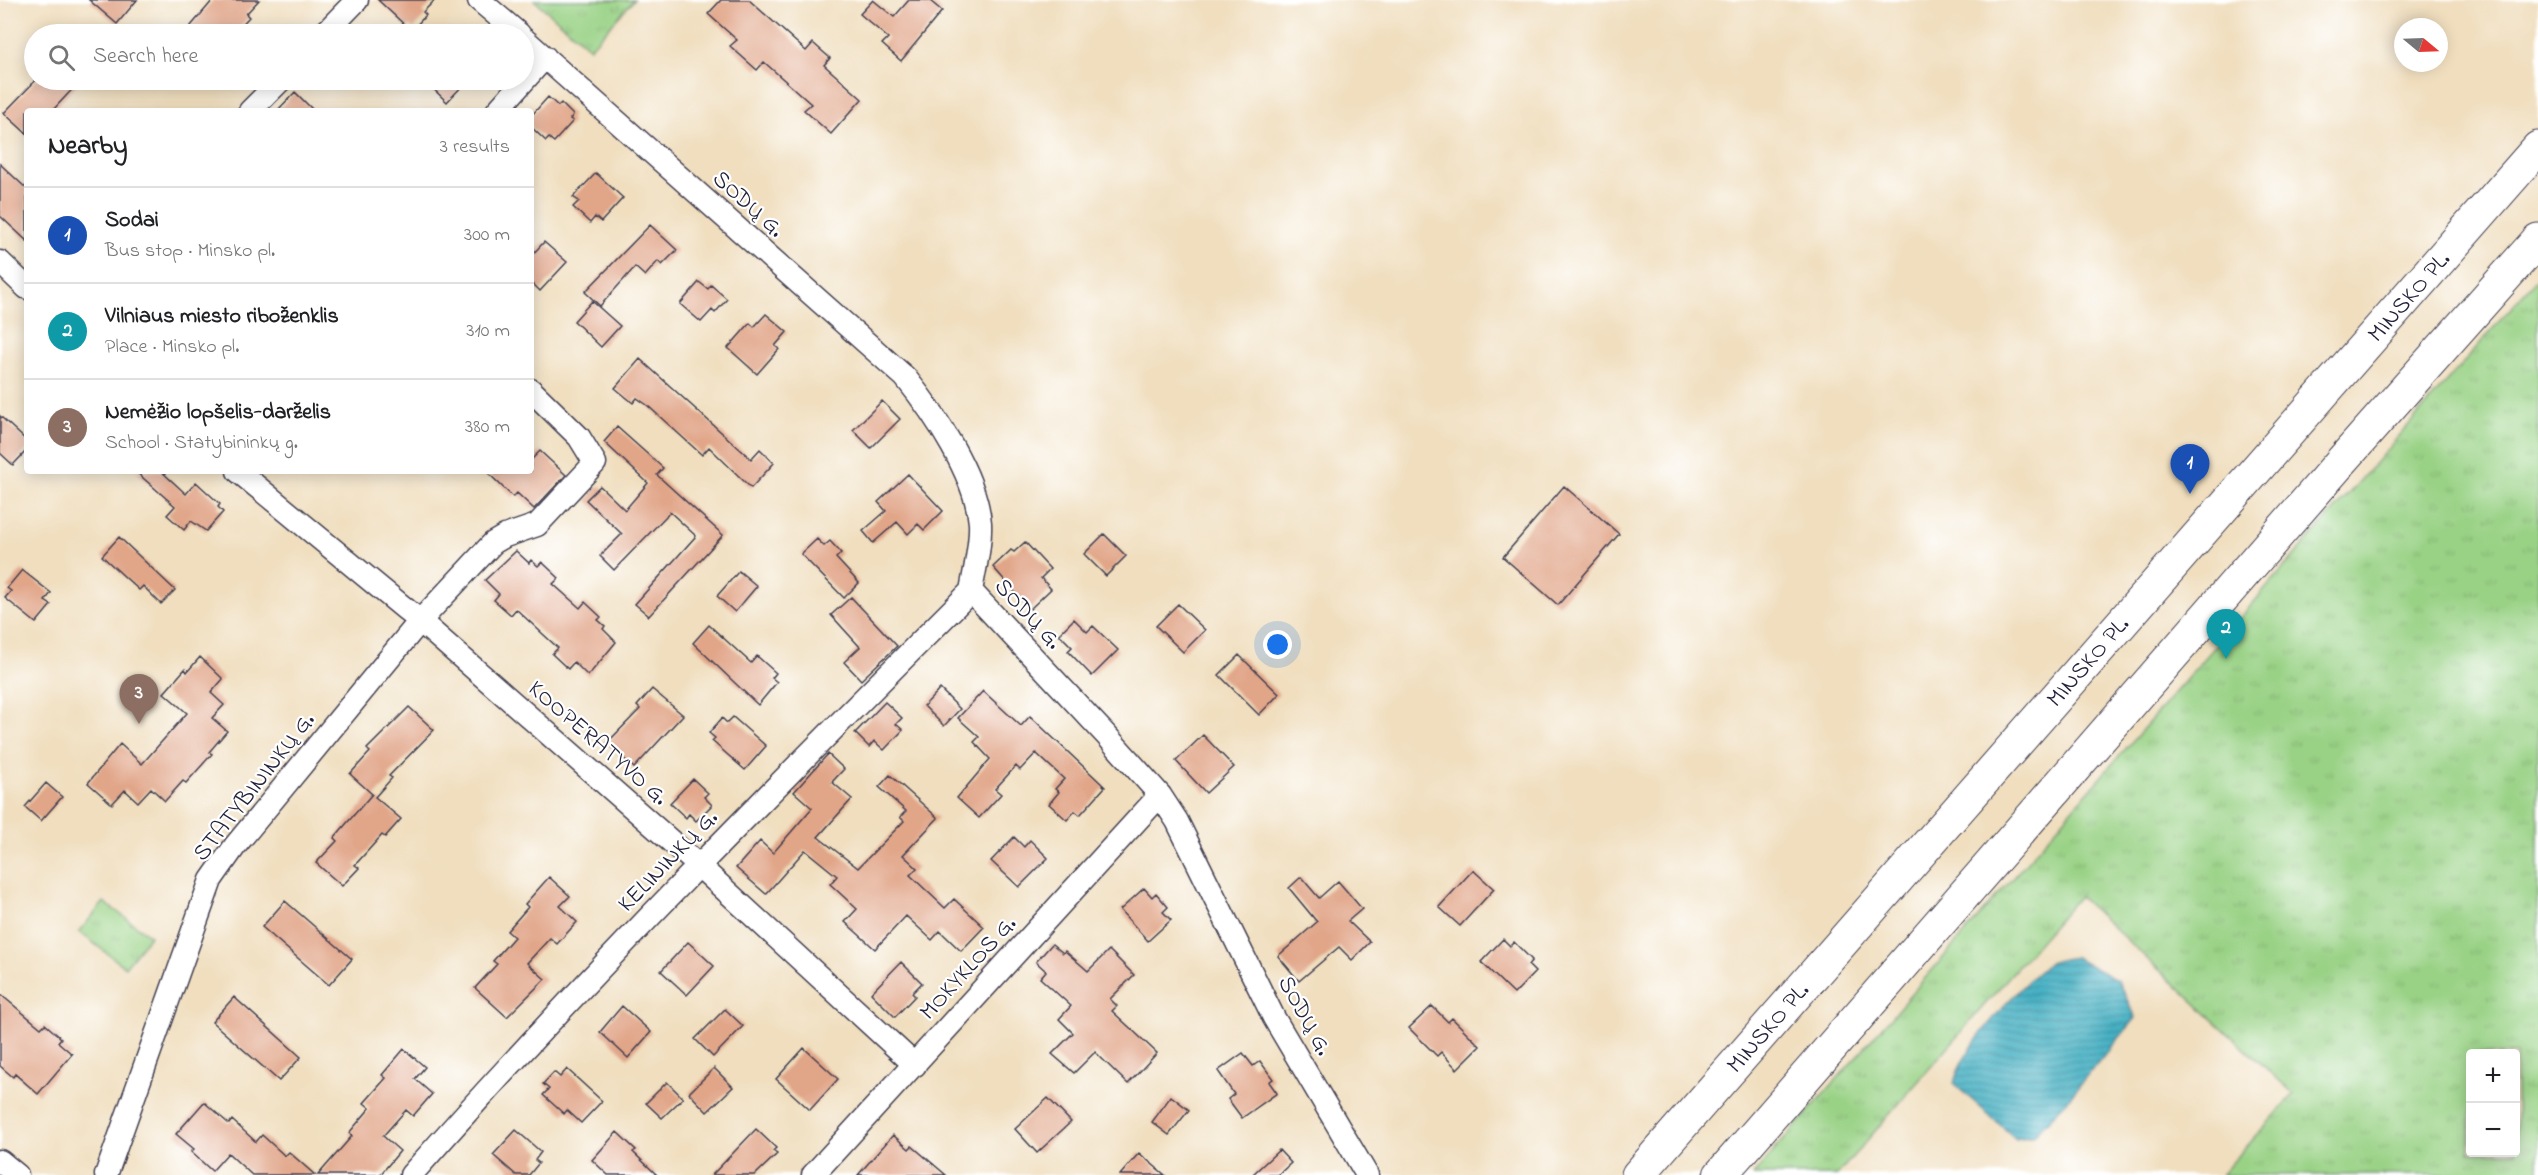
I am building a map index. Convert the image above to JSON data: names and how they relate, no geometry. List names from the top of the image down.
{
  "streets": {
    "highway": ["MINSKO PL."],
    "street": [
      "SODŲ G.",
      "KOOPERATYVO G.",
      "STATYBININKŲ G.",
      "KELININKŲ G.",
      "MOKYKLOS G."
    ]
  },
  "crossings": [
    ["SODŲ G.", "KELININKŲ G."],
    ["SODŲ G.", "MOKYKLOS G."],
    ["KOOPERATYVO G.", "STATYBININKŲ G."],
    ["KOOPERATYVO G.", "KELININKŲ G."],
    ["KOOPERATYVO G.", "MOKYKLOS G."]
  ],
  "north": "right",
  "page": {
    "search": "Search here",
    "heading": ["Nearby", "3 results"],
    "list": [
      {
        "mark": "1",
        "name": "Sodai",
        "note": "Bus stop · Minsko pl.",
        "value": "300 m"
      },
      {
        "mark": "2",
        "name": "Vilniaus miesto riboženklis",
        "note": "Place · Minsko pl.",
        "value": "310 m"
      },
      {
        "mark": "3",
        "name": "Nemėžio lopšelis-darželis",
        "note": "School · Statybininkų g.",
        "value": "380 m"
      }
    ],
    "pins": ["1", "2", "3"],
    "map_buttons": ["+", "−"]
  }
}
